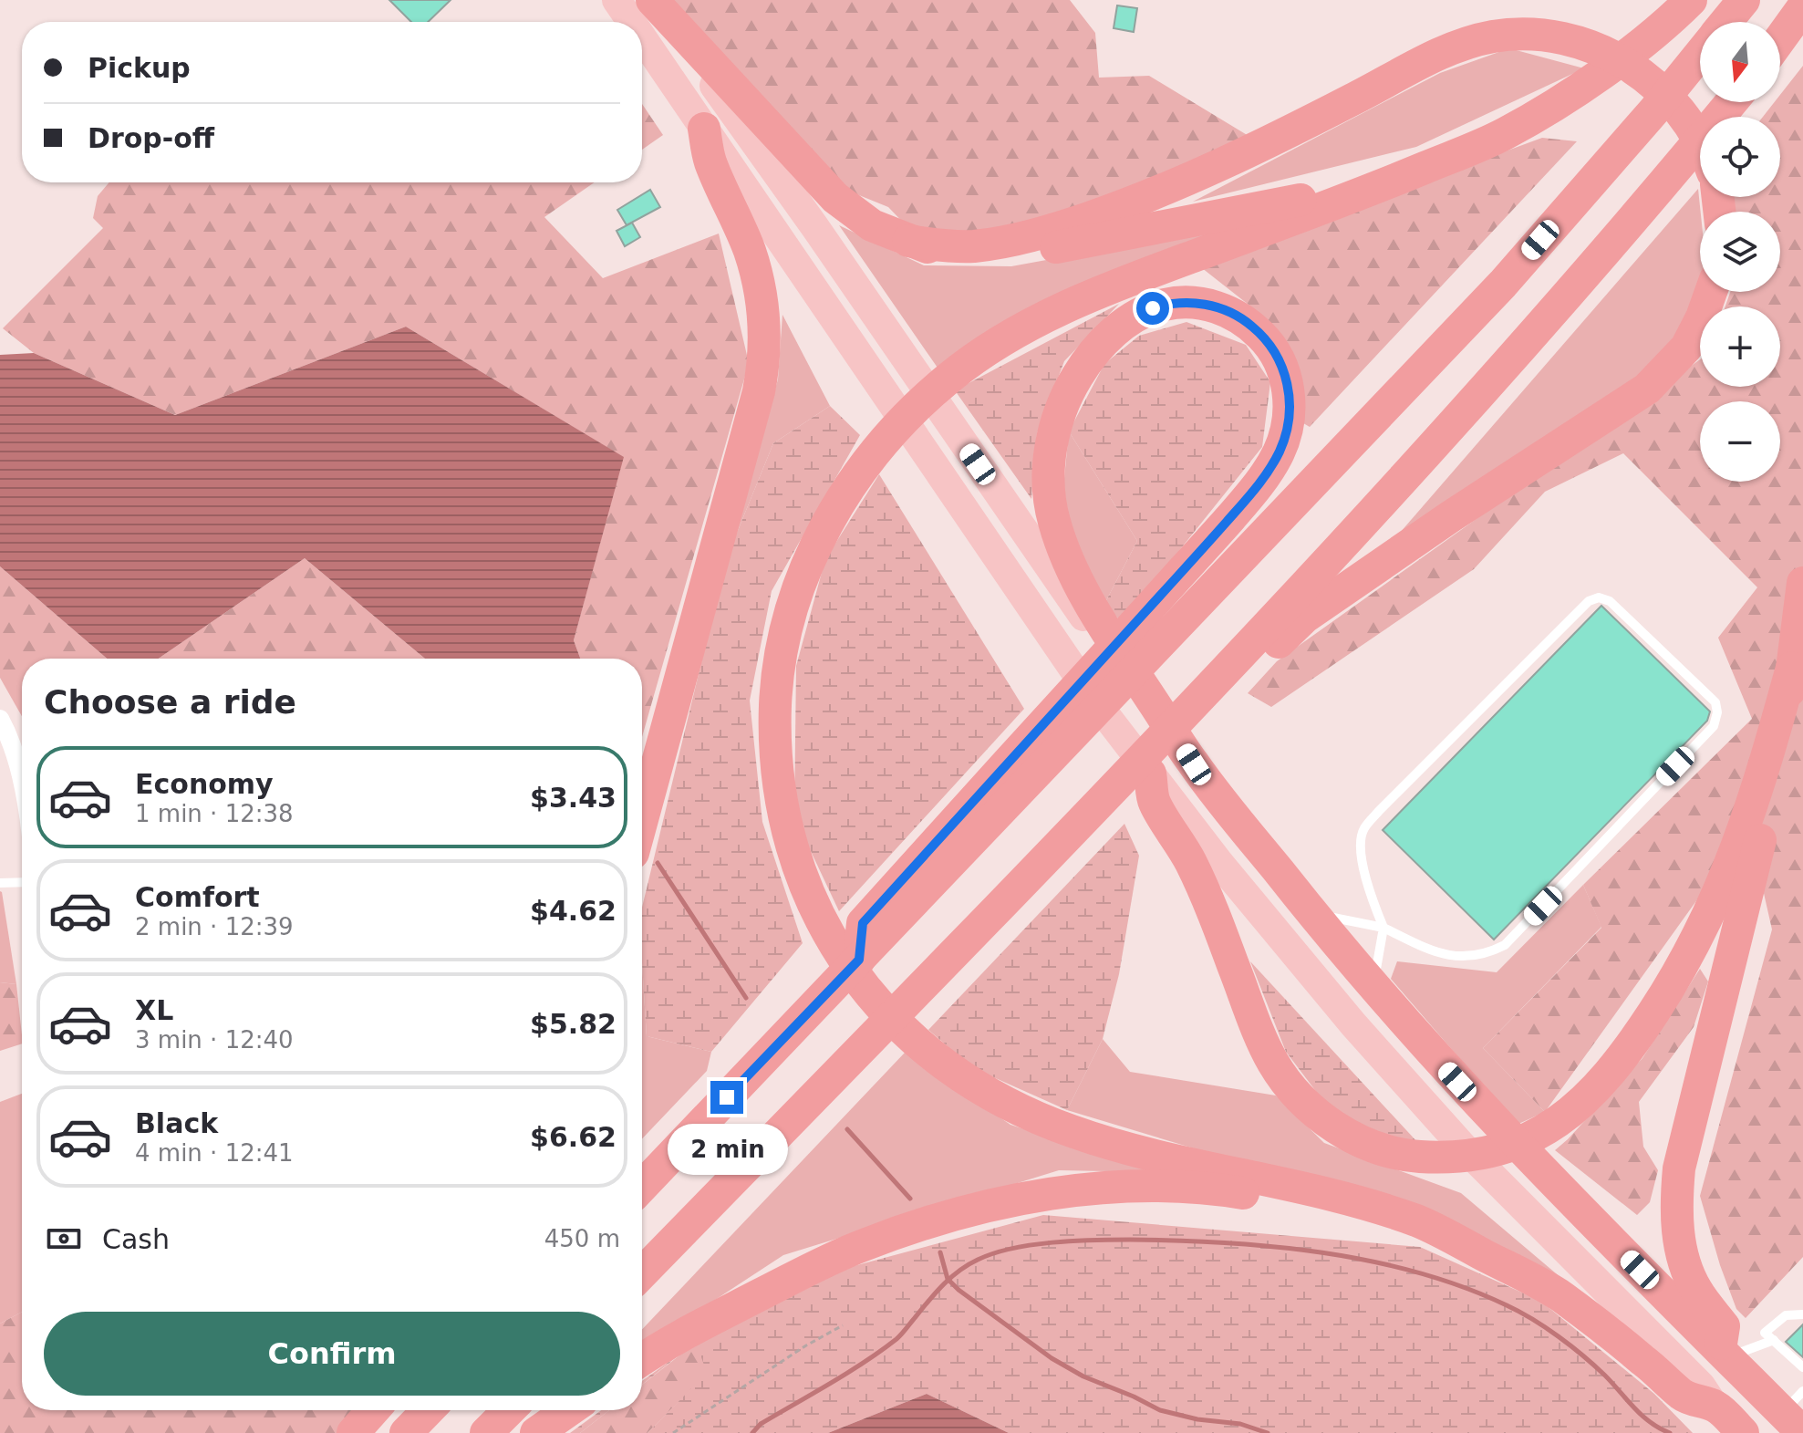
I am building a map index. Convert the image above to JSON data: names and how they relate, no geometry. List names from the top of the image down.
{
  "north": "bottom",
  "page": {
    "map_buttons": ["+", "−"],
    "banner": ["Pickup", "Drop-off"],
    "heading": "Choose a ride",
    "list": [
      {
        "name": "Economy",
        "note": "1 min · 12:38",
        "value": "$3.43"
      },
      {
        "name": "Comfort",
        "note": "2 min · 12:39",
        "value": "$4.62"
      },
      {
        "name": "XL",
        "note": "3 min · 12:40",
        "value": "$5.82"
      },
      {
        "name": "Black",
        "note": "4 min · 12:41",
        "value": "$6.62"
      }
    ],
    "bubble": "2 min",
    "pay": ["Cash", "450 m"],
    "buttons": "Confirm"
  }
}
